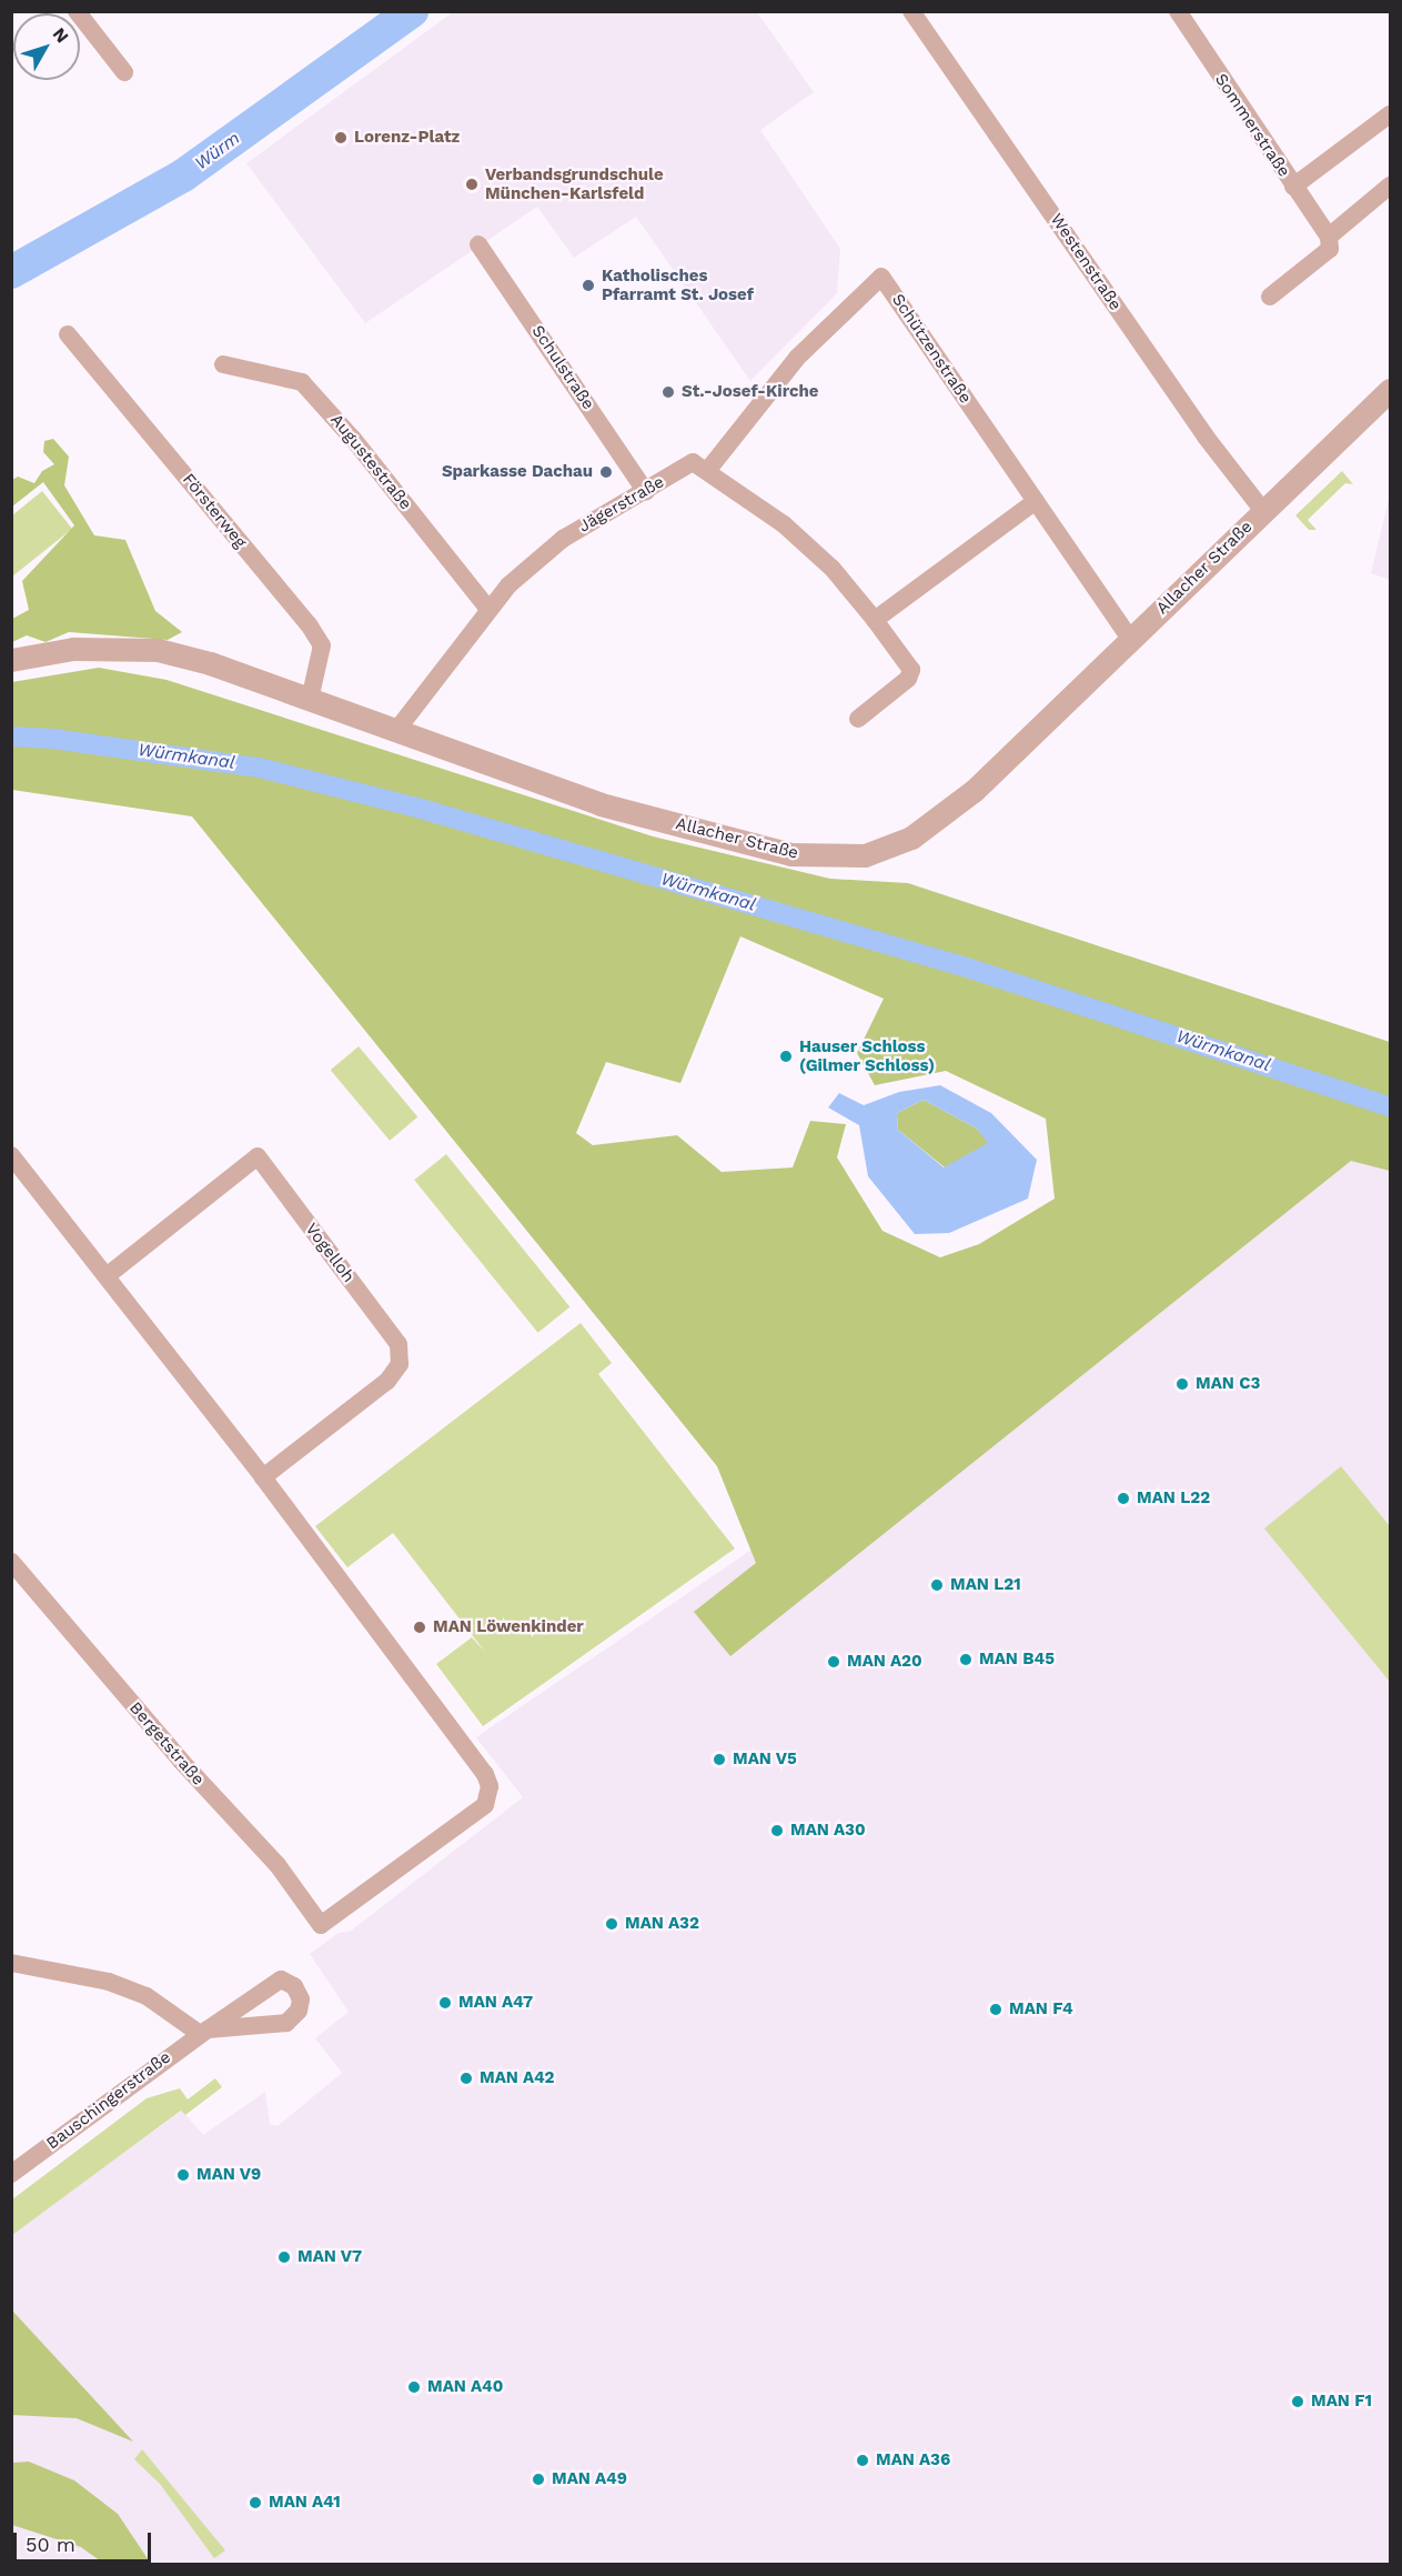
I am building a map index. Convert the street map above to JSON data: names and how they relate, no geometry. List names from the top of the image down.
{
  "streets": {
    "street": [
      "Sommerstraße",
      "Westenstraße",
      "Schützenstraße",
      "Schulstraße",
      "Augustestraße",
      "Jägerstraße",
      "Försterweg",
      "Allacher Straße",
      "Vogelloh",
      "Bergetstraße",
      "Bauschingerstraße"
    ]
  },
  "crossings": [
    ["Westenstraße", "Allacher Straße"],
    ["Schützenstraße", "Jägerstraße"],
    ["Schützenstraße", "Allacher Straße"],
    ["Schulstraße", "Jägerstraße"],
    ["Augustestraße", "Jägerstraße"],
    ["Jägerstraße", "Allacher Straße"],
    ["Försterweg", "Allacher Straße"],
    ["Vogelloh", "Bergetstraße"]
  ],
  "water": ["Würm", "Würmkanal"],
  "places": [
    "Lorenz-Platz",
    "Verbandsgrundschule München-Karlsfeld",
    "Katholisches Pfarramt St. Josef",
    "St.-Josef-Kirche",
    "Sparkasse Dachau",
    "Hauser Schloss (Gilmer Schloss)",
    "MAN C3",
    "MAN L22",
    "MAN L21",
    "MAN Löwenkinder",
    "MAN B45",
    "MAN A20",
    "MAN V5",
    "MAN A30",
    "MAN A32",
    "MAN A47",
    "MAN F4",
    "MAN A42",
    "MAN V9",
    "MAN V7",
    "MAN A40",
    "MAN F1",
    "MAN A36",
    "MAN A49",
    "MAN A41"
  ],
  "scale_bar": "50 m",
  "north": "top right"
}
